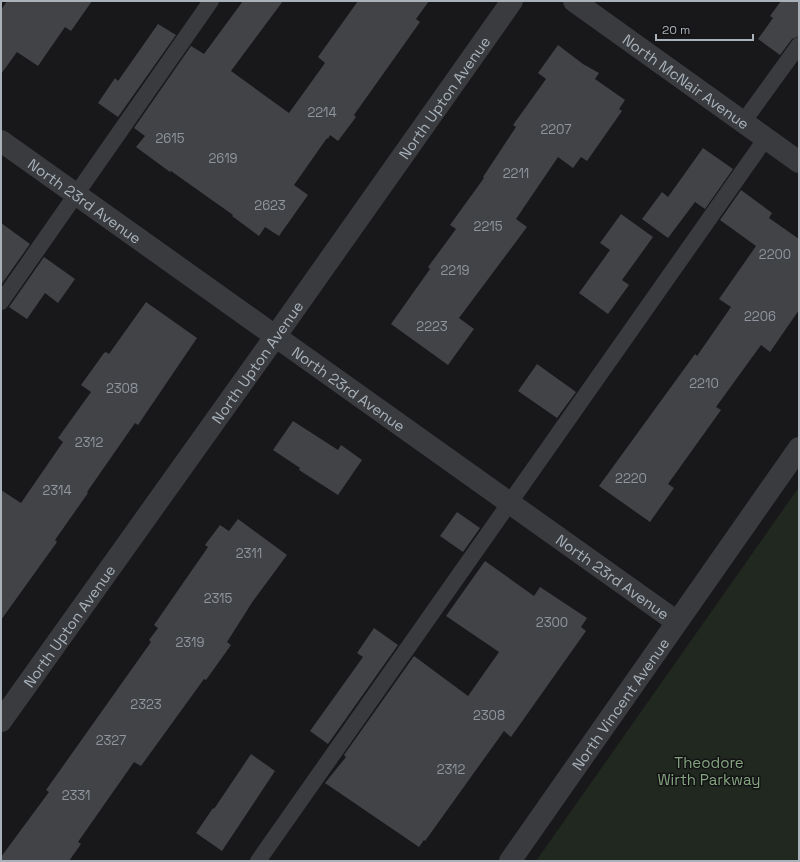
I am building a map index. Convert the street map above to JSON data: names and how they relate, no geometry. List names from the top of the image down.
{
  "streets": {
    "street": [
      "North McNair Avenue",
      "North Upton Avenue",
      "North 23rd Avenue",
      "North Vincent Avenue"
    ]
  },
  "crossings": [
    ["North Upton Avenue", "North 23rd Avenue"],
    ["North 23rd Avenue", "North Vincent Avenue"]
  ],
  "parks": ["Theodore Wirth Parkway"],
  "house_numbers": [
    "2214",
    "2207",
    "2615",
    "2619",
    "2211",
    "2623",
    "2215",
    "2200",
    "2219",
    "2206",
    "2223",
    "2210",
    "2308",
    "2312",
    "2220",
    "2314",
    "2311",
    "2315",
    "2300",
    "2319",
    "2323",
    "2308",
    "2327",
    "2312",
    "2331"
  ],
  "scale_bar": "20 m"
}
